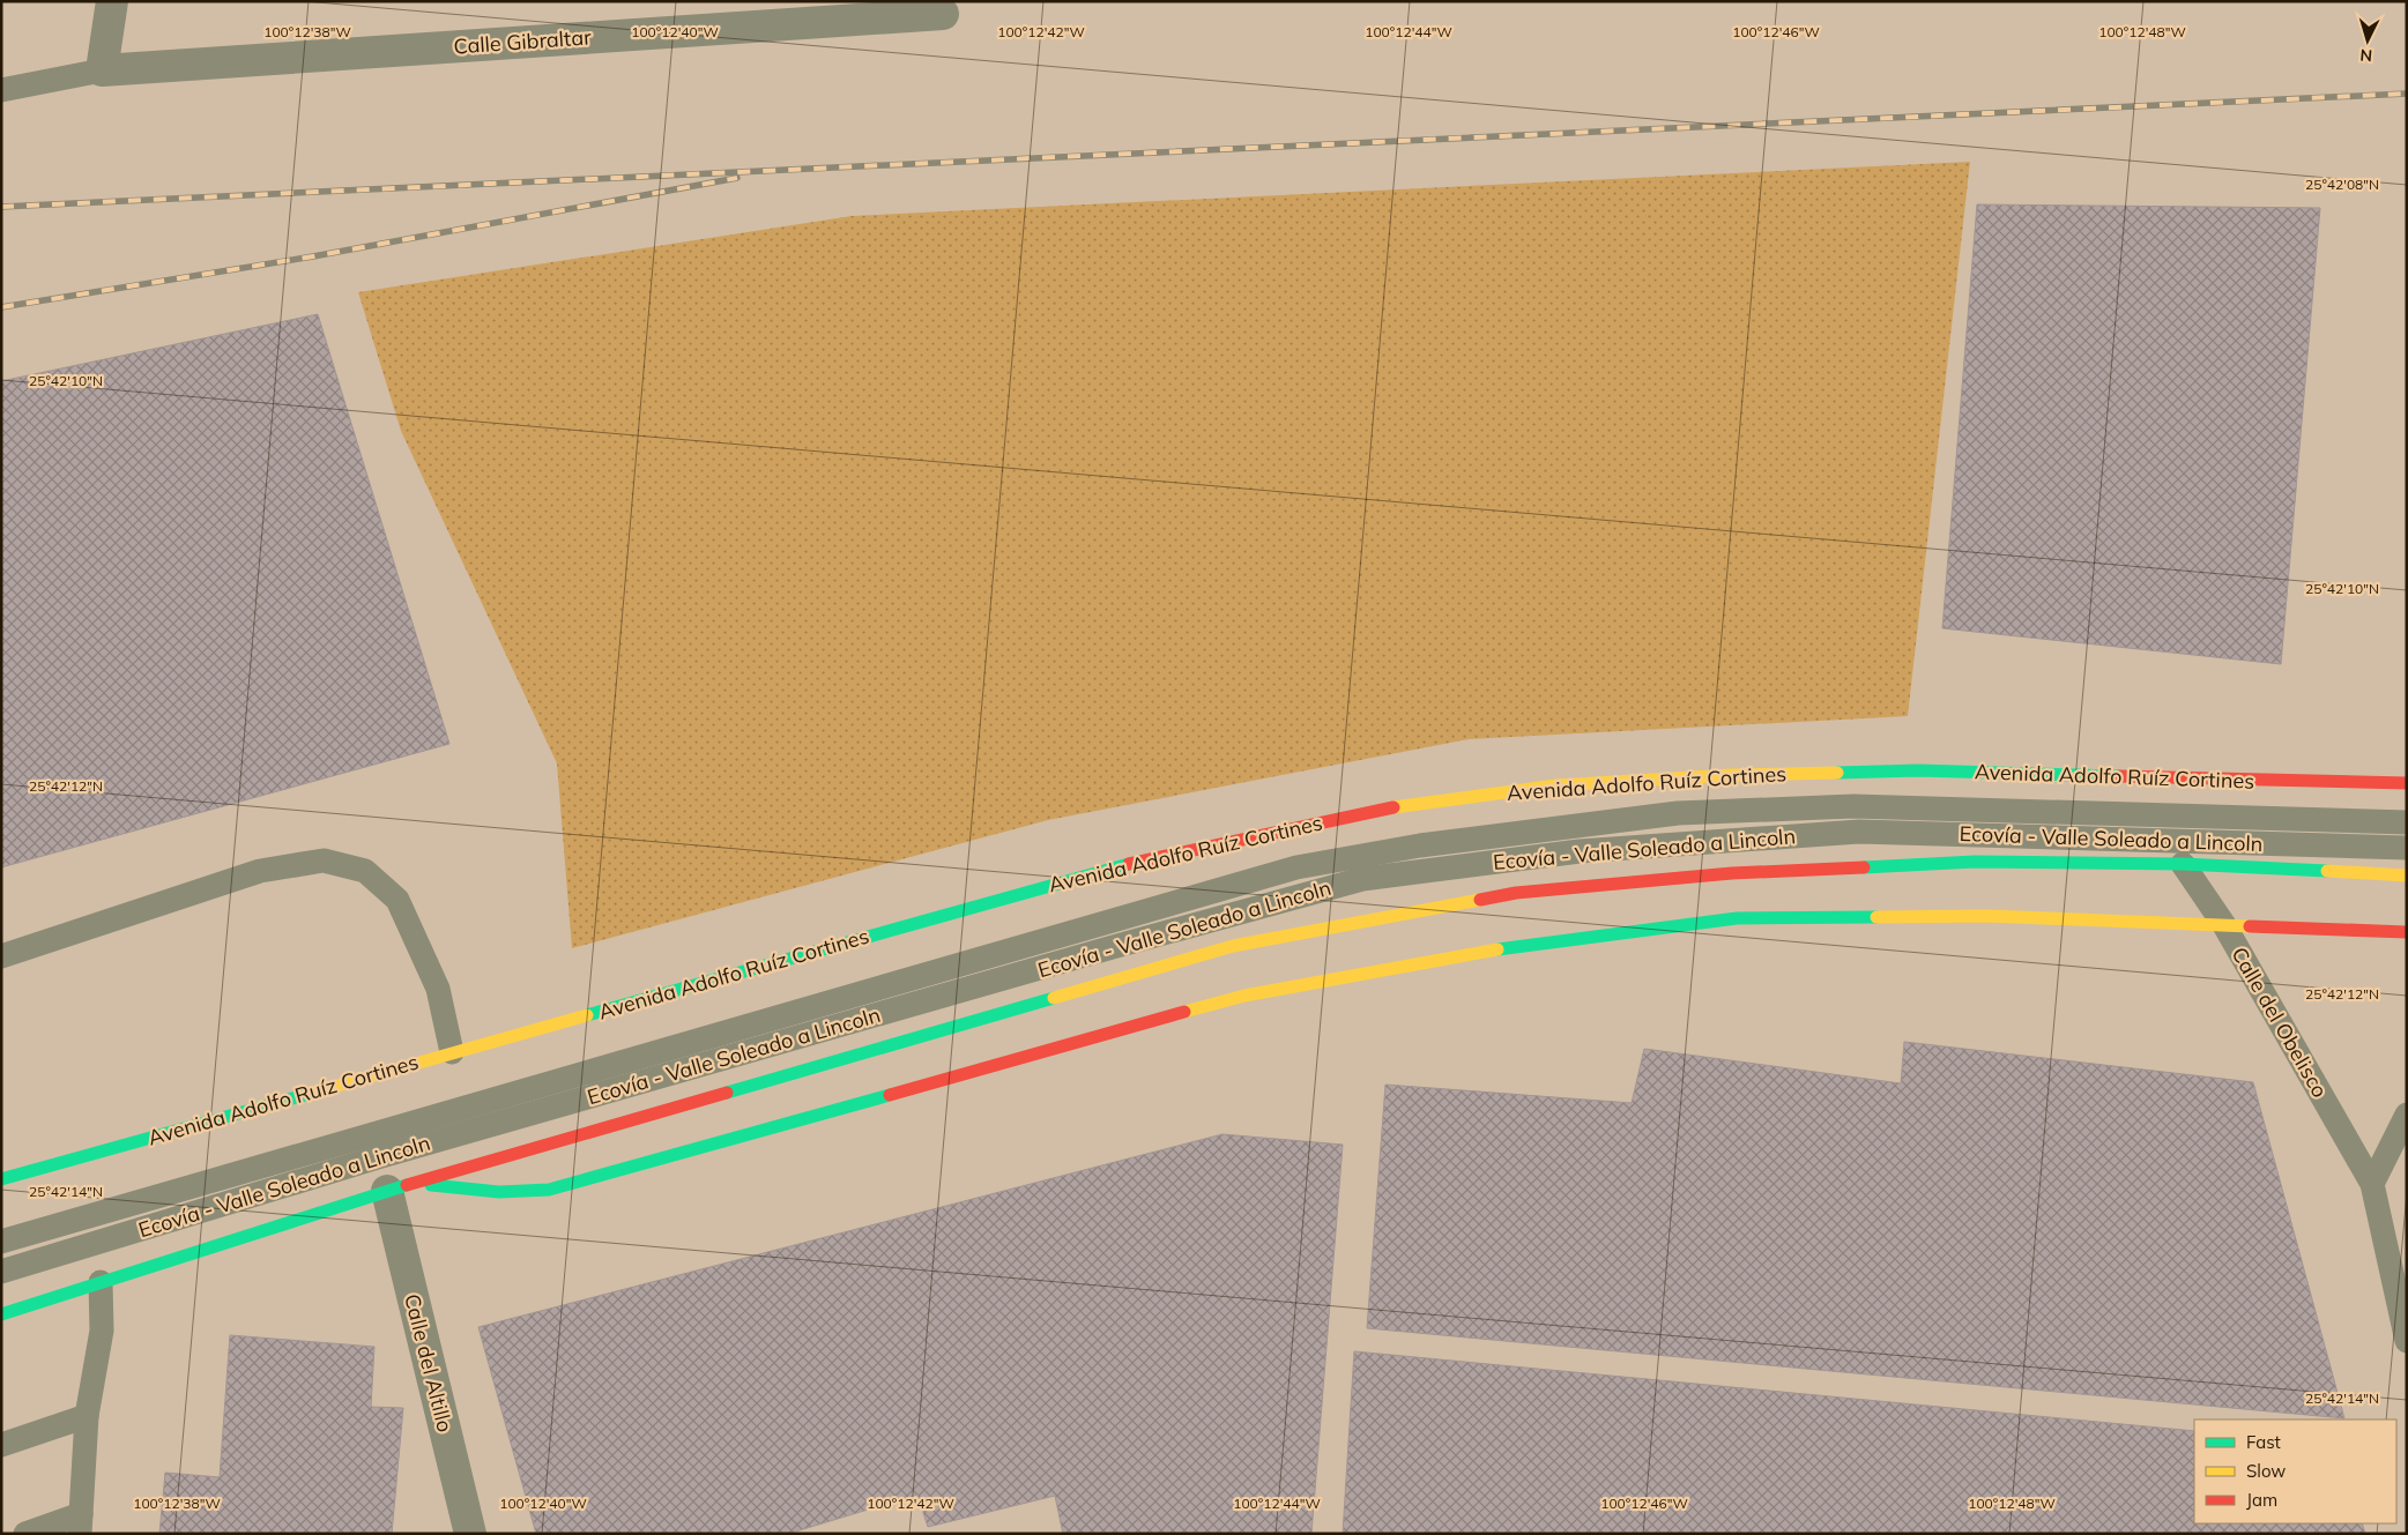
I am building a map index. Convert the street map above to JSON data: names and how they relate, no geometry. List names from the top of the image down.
{
  "streets": {
    "main road": ["Avenida Adolfo Ruíz Cortines"],
    "street": ["Calle Gibraltar", "Calle del Altillo"],
    "lane": ["Ecovía - Valle Soleado a Lincoln", "Calle del Obelisco"]
  },
  "legend": ["Fast", "Slow", "Jam"],
  "north": "bottom",
  "coordinates": [
    "100°12'38\"W",
    "100°12'40\"W",
    "100°12'42\"W",
    "100°12'44\"W",
    "100°12'46\"W",
    "100°12'48\"W",
    "25°42'08\"N",
    "25°42'10\"N",
    "25°42'12\"N",
    "25°42'14\"N"
  ]
}
